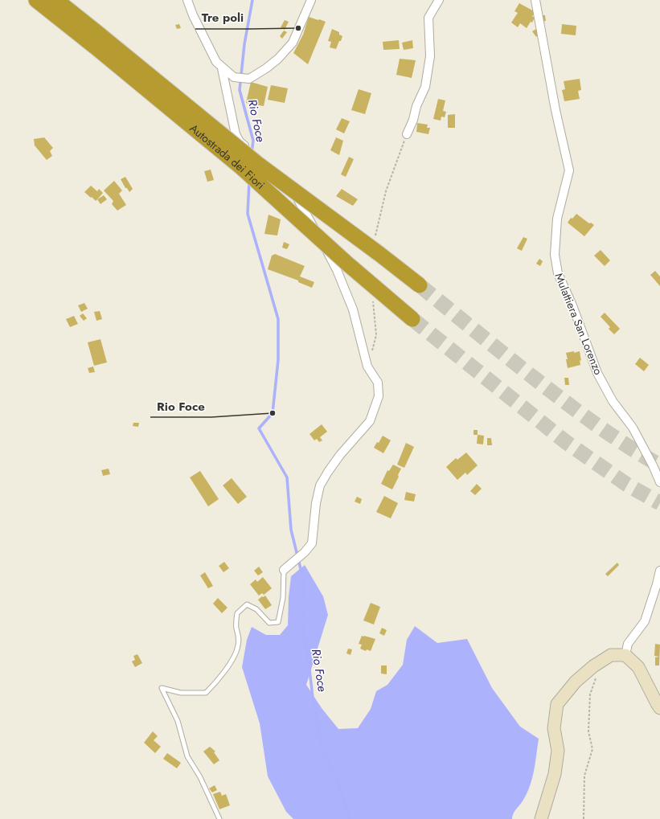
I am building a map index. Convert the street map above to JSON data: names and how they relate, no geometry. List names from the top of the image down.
{
  "streets": {
    "highway": ["Autostrada dei Fiori"],
    "street": ["Mulattiera San Lorenzo"]
  },
  "water": ["Rio Foce"],
  "places": ["Tre poli", "Rio Foce"]
}
